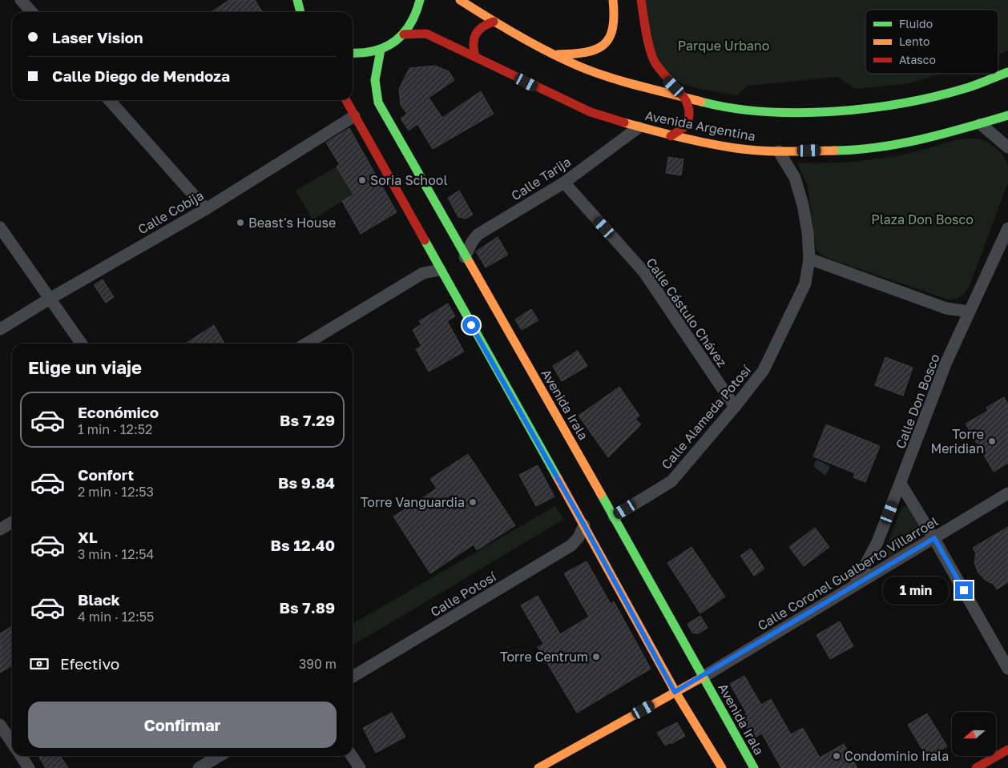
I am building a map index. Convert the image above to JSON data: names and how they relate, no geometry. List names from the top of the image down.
{
  "streets": {
    "main road": ["Avenida Argentina", "Avenida Irala"],
    "street": [
      "Calle Tarija",
      "Calle Cobija",
      "Calle Cástulo Chávez",
      "Calle Don Bosco",
      "Calle Alameda Potosí",
      "Calle Coronel Gualberto Villarroel",
      "Calle Potosí"
    ]
  },
  "crossings": [
    ["Avenida Argentina", "Calle Tarija"],
    ["Avenida Argentina", "Calle Alameda Potosí"],
    ["Calle Tarija", "Calle Cástulo Chávez"],
    ["Calle Tarija", "Avenida Irala"],
    ["Calle Cástulo Chávez", "Calle Alameda Potosí"],
    ["Calle Don Bosco", "Calle Coronel Gualberto Villarroel"],
    ["Avenida Irala", "Calle Alameda Potosí"],
    ["Avenida Irala", "Calle Coronel Gualberto Villarroel"]
  ],
  "parks": ["Parque Urbano", "Plaza Don Bosco"],
  "places": [
    "Soria School",
    "Beast's House",
    "Torre Meridian",
    "Torre Vanguardia",
    "Torre Centrum",
    "Condominio Irala"
  ],
  "legend": ["Fluido", "Lento", "Atasco"],
  "north": "left",
  "page": {
    "banner": ["Laser Vision", "Calle Diego de Mendoza"],
    "heading": "Elige un viaje",
    "list": [
      {
        "name": "Económico",
        "note": "1 min · 12:52",
        "value": "Bs 7.29"
      },
      {
        "name": "Confort",
        "note": "2 min · 12:53",
        "value": "Bs 9.84"
      },
      {
        "name": "XL",
        "note": "3 min · 12:54",
        "value": "Bs 12.40"
      },
      {
        "name": "Black",
        "note": "4 min · 12:55",
        "value": "Bs 7.89"
      }
    ],
    "bubble": "1 min",
    "pay": ["Efectivo", "390 m"],
    "buttons": "Confirmar"
  }
}
